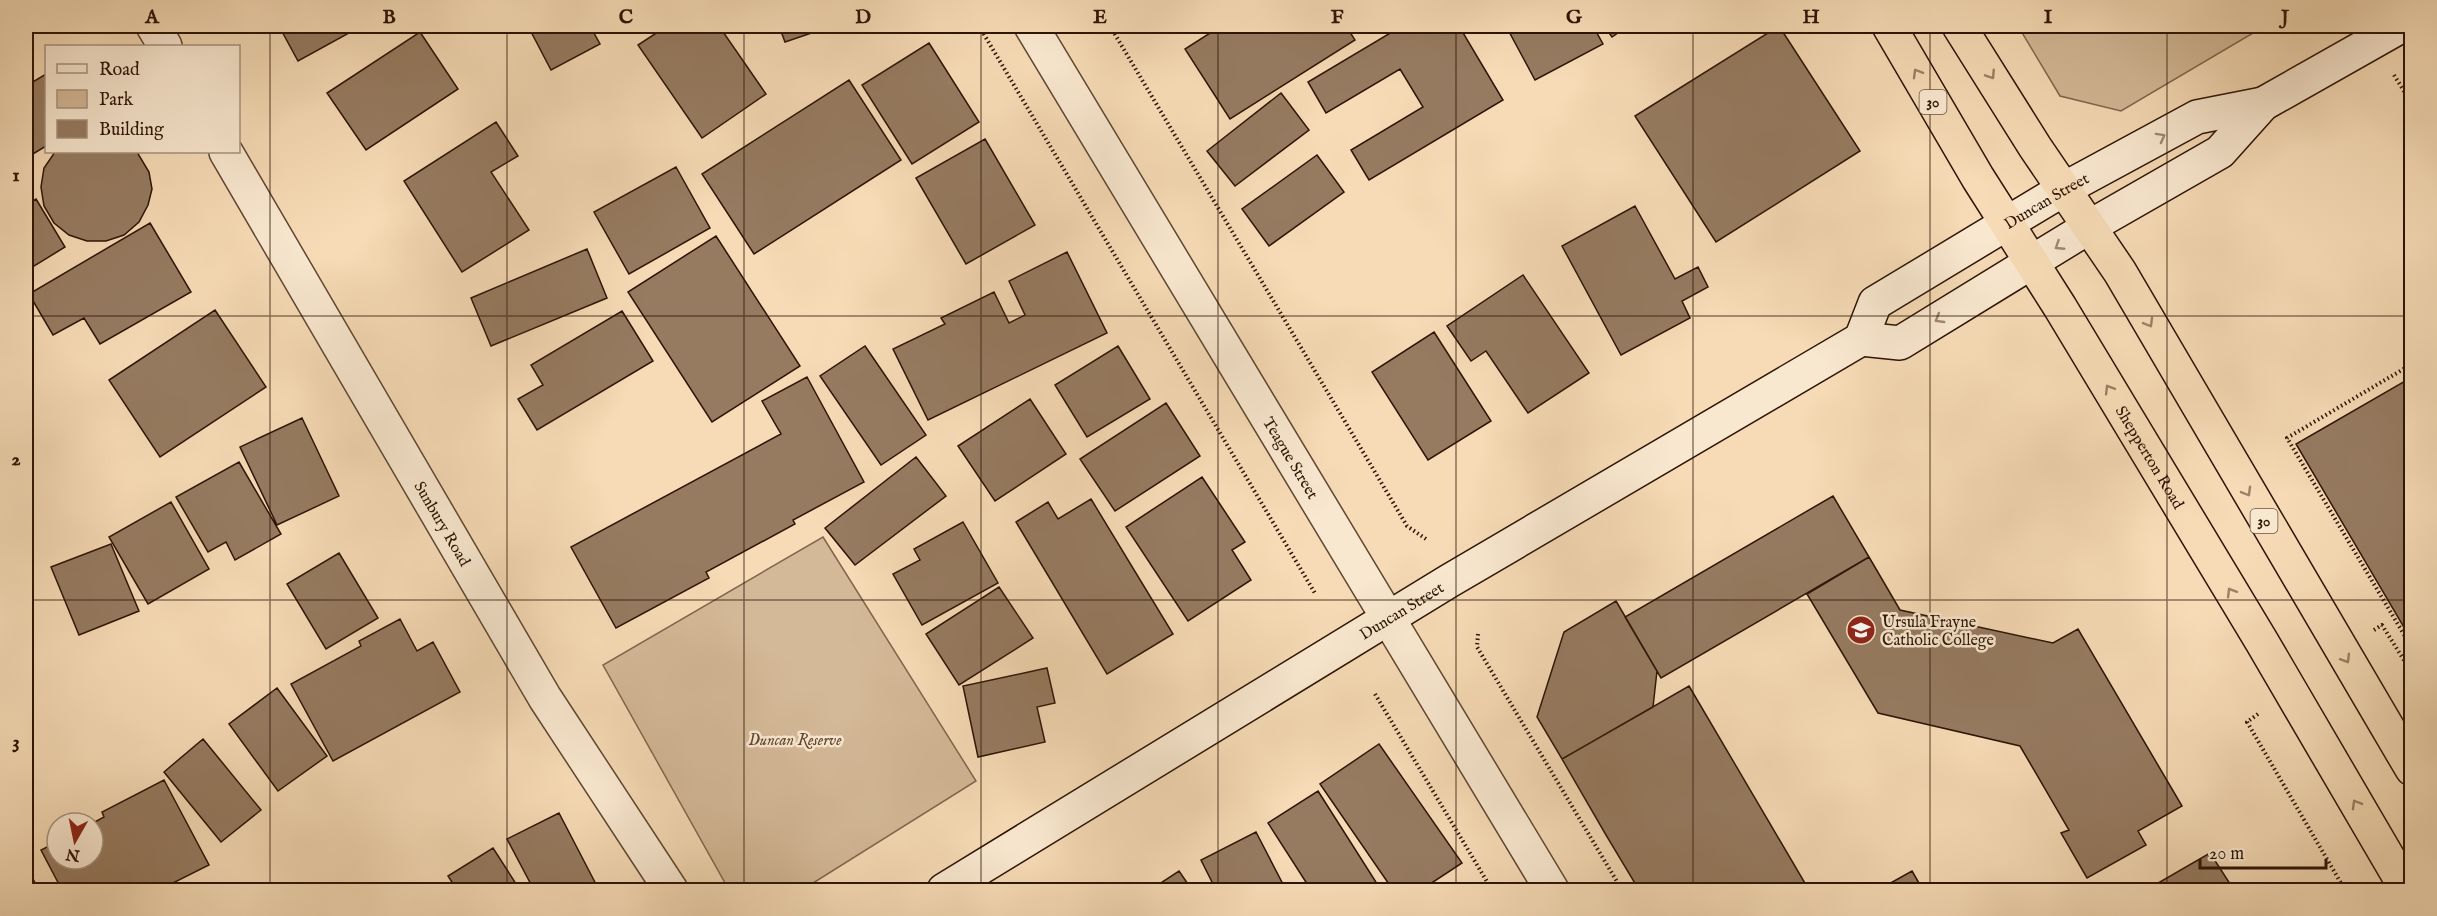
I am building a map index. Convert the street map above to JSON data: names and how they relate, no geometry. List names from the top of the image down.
{
  "streets": {
    "highway": ["30", "Shepperton Road"],
    "street": ["Duncan Street", "Teague Street", "Sunbury Road"]
  },
  "crossings": [
    ["30", "Duncan Street"],
    ["Duncan Street", "Shepperton Road"],
    ["Duncan Street", "Teague Street"]
  ],
  "parks": ["Duncan Reserve"],
  "places": {
    "school or university": ["Ursula Frayne Catholic College"]
  },
  "legend": ["Road", "Park", "Building"],
  "scale_bar": "20 m",
  "north": "bottom",
  "grid": {
    "columns": [
      "A",
      "B",
      "C",
      "D",
      "E",
      "F",
      "G",
      "H",
      "I",
      "J"
    ],
    "rows": ["1", "2", "3"]
  }
}
